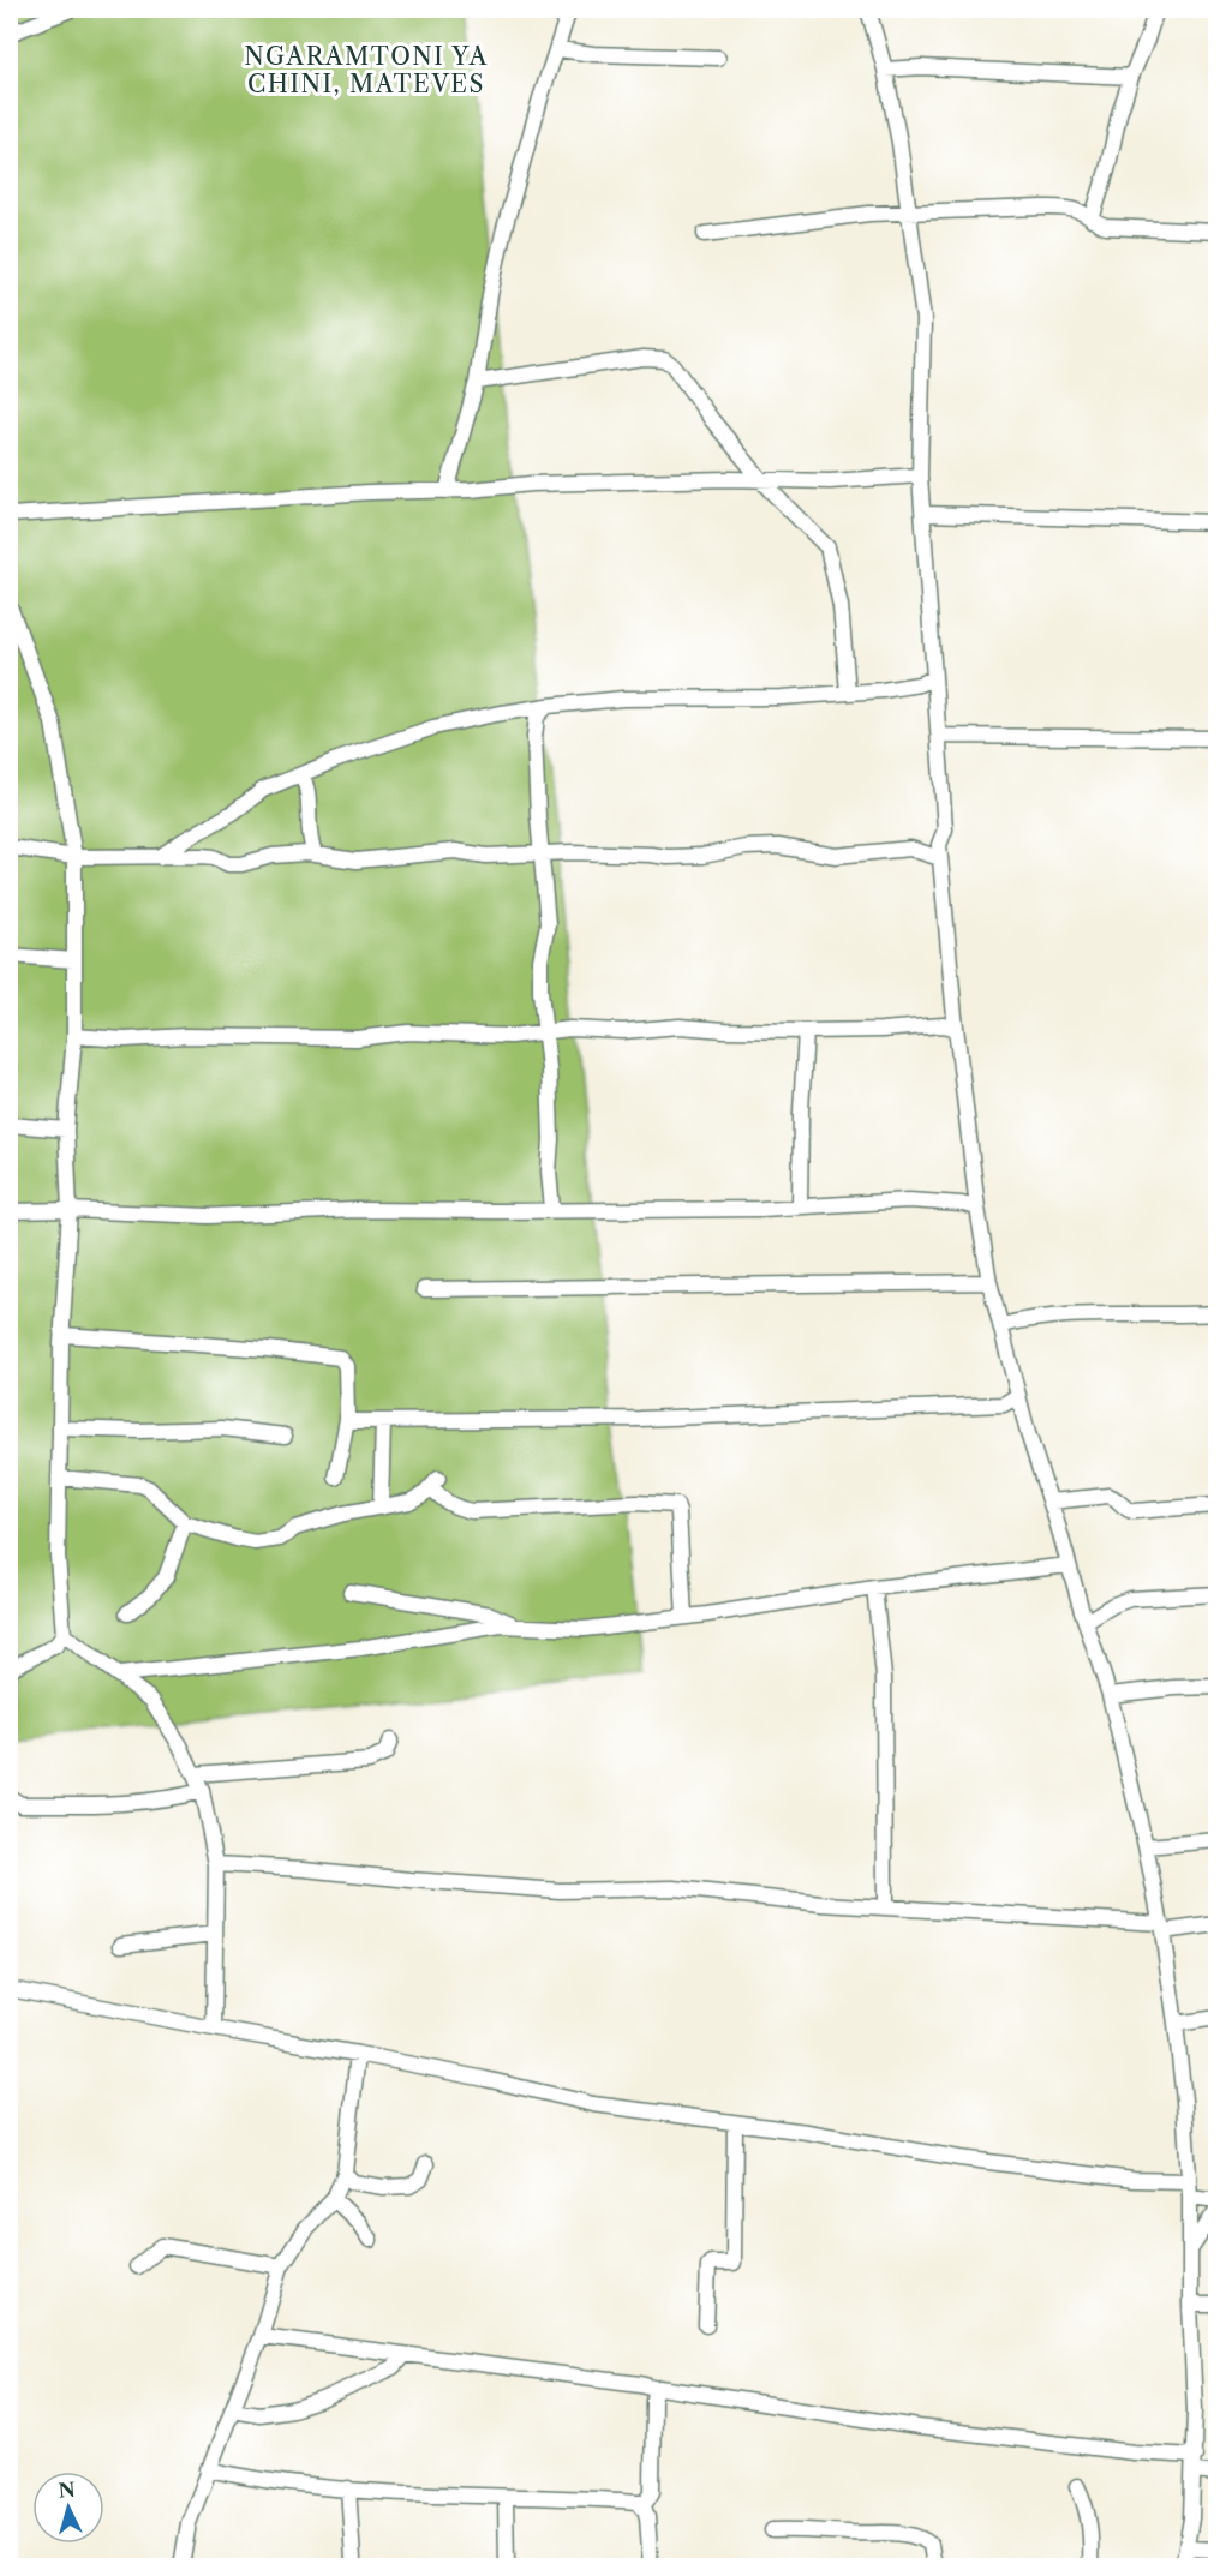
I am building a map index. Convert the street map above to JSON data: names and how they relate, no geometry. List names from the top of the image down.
{
  "districts": ["NGARAMTONI YA CHINI, MATEVES"],
  "north": "top"
}
